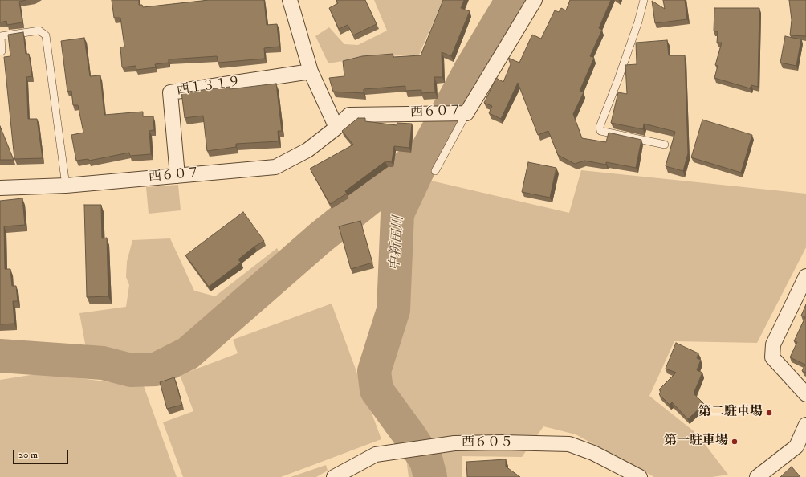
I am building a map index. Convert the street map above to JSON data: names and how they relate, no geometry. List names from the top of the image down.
{
  "streets": {
    "street": ["西１３１９", "西６０７", "西６０５"]
  },
  "crossings": [
    ["西１３１９", "西６０７"]
  ],
  "water": ["中新田川"],
  "places": ["第二駐車場", "第一駐車場"],
  "scale_bar": "20 m"
}
